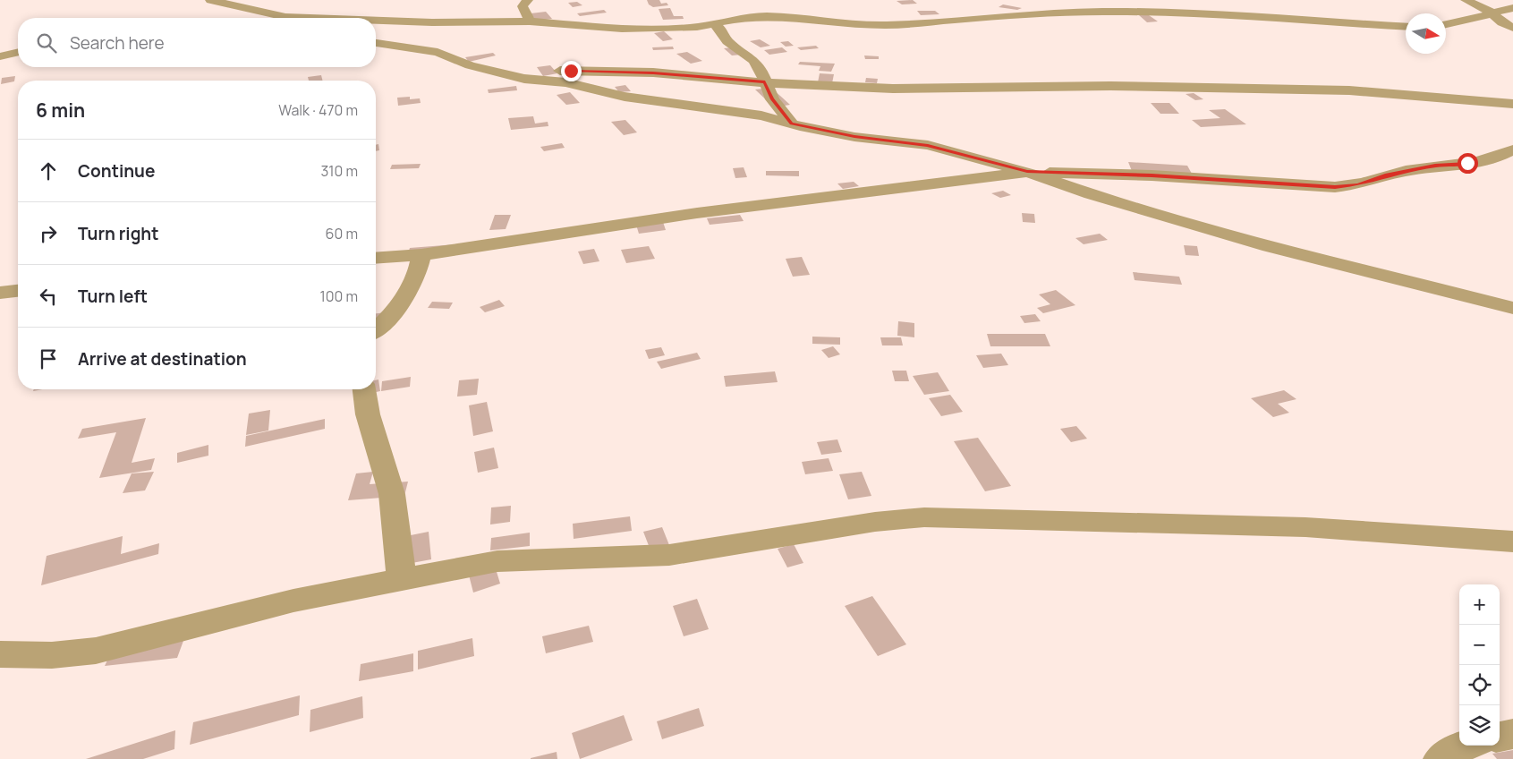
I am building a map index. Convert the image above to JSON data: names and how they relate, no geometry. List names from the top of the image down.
{
  "north": "right",
  "page": {
    "search": "Search here",
    "heading": ["6 min", "Walk · 470 m"],
    "list": [
      ["Continue", "310 m"],
      ["Turn right", "60 m"],
      ["Turn left", "100 m"],
      "Arrive at destination"
    ],
    "map_buttons": ["+", "−"]
  }
}
